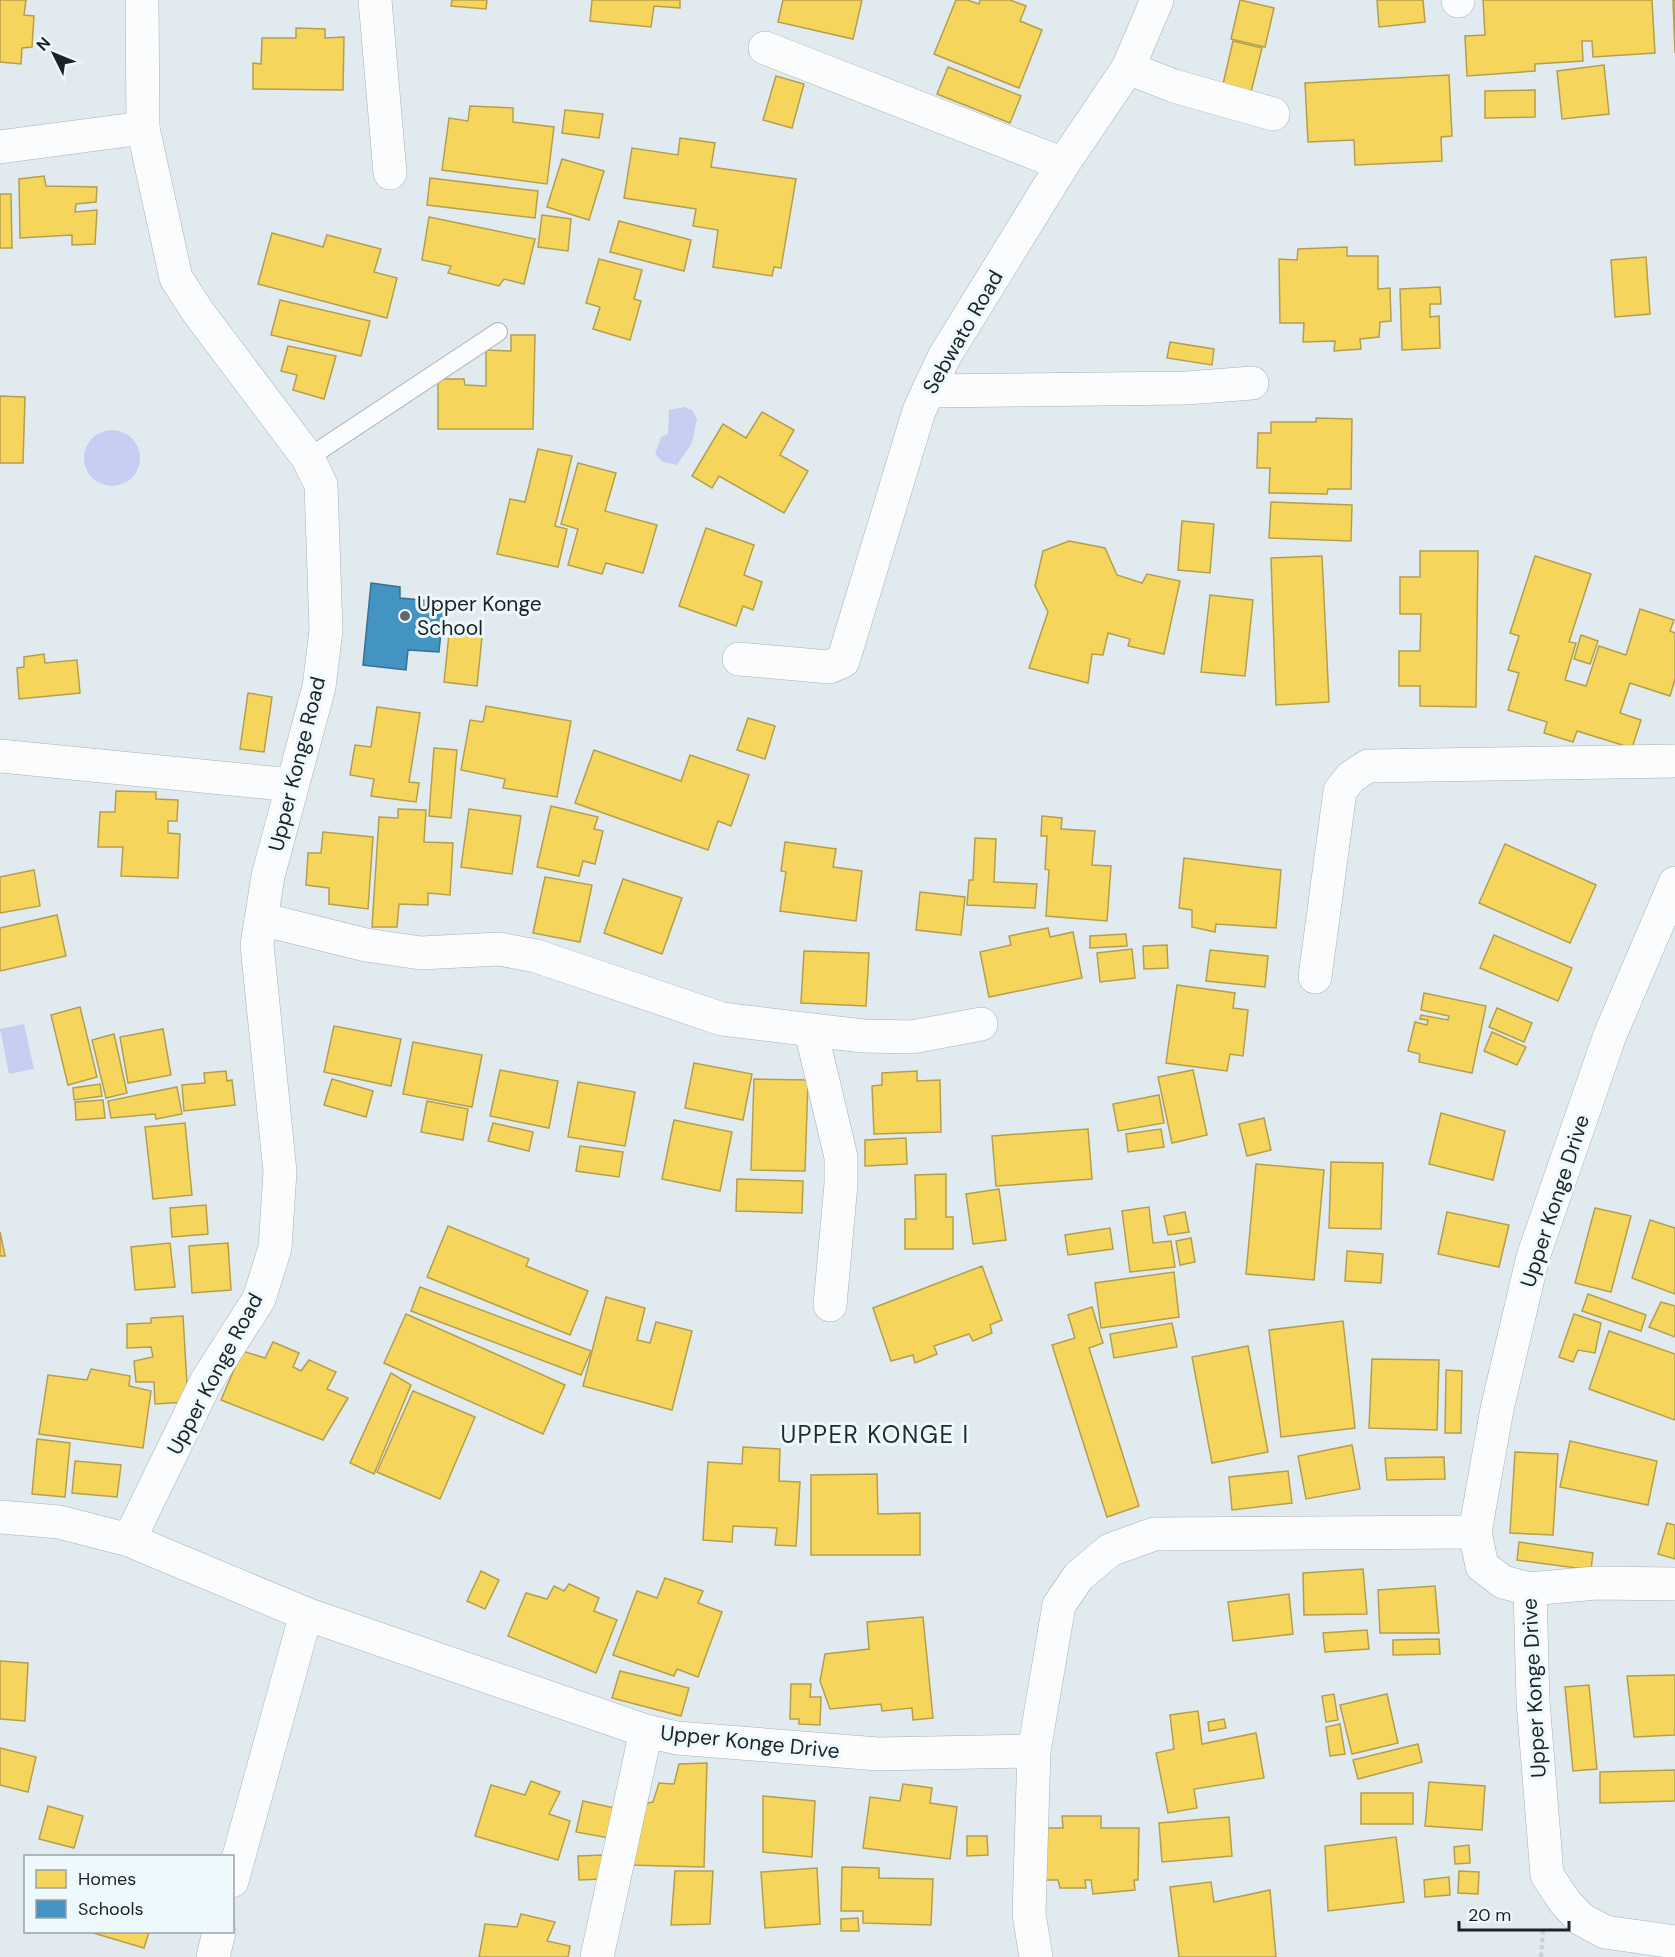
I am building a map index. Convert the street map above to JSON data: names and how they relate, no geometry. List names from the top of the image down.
{
  "streets": {
    "street": ["Sebwato Road", "Upper Konge Road", "Upper Konge Drive"]
  },
  "crossings": [
    ["Upper Konge Road", "Upper Konge Drive"]
  ],
  "districts": ["UPPER KONGE I"],
  "places": ["Upper Konge School"],
  "legend": ["Homes", "Schools"],
  "scale_bar": "20 m",
  "north": "top left"
}
